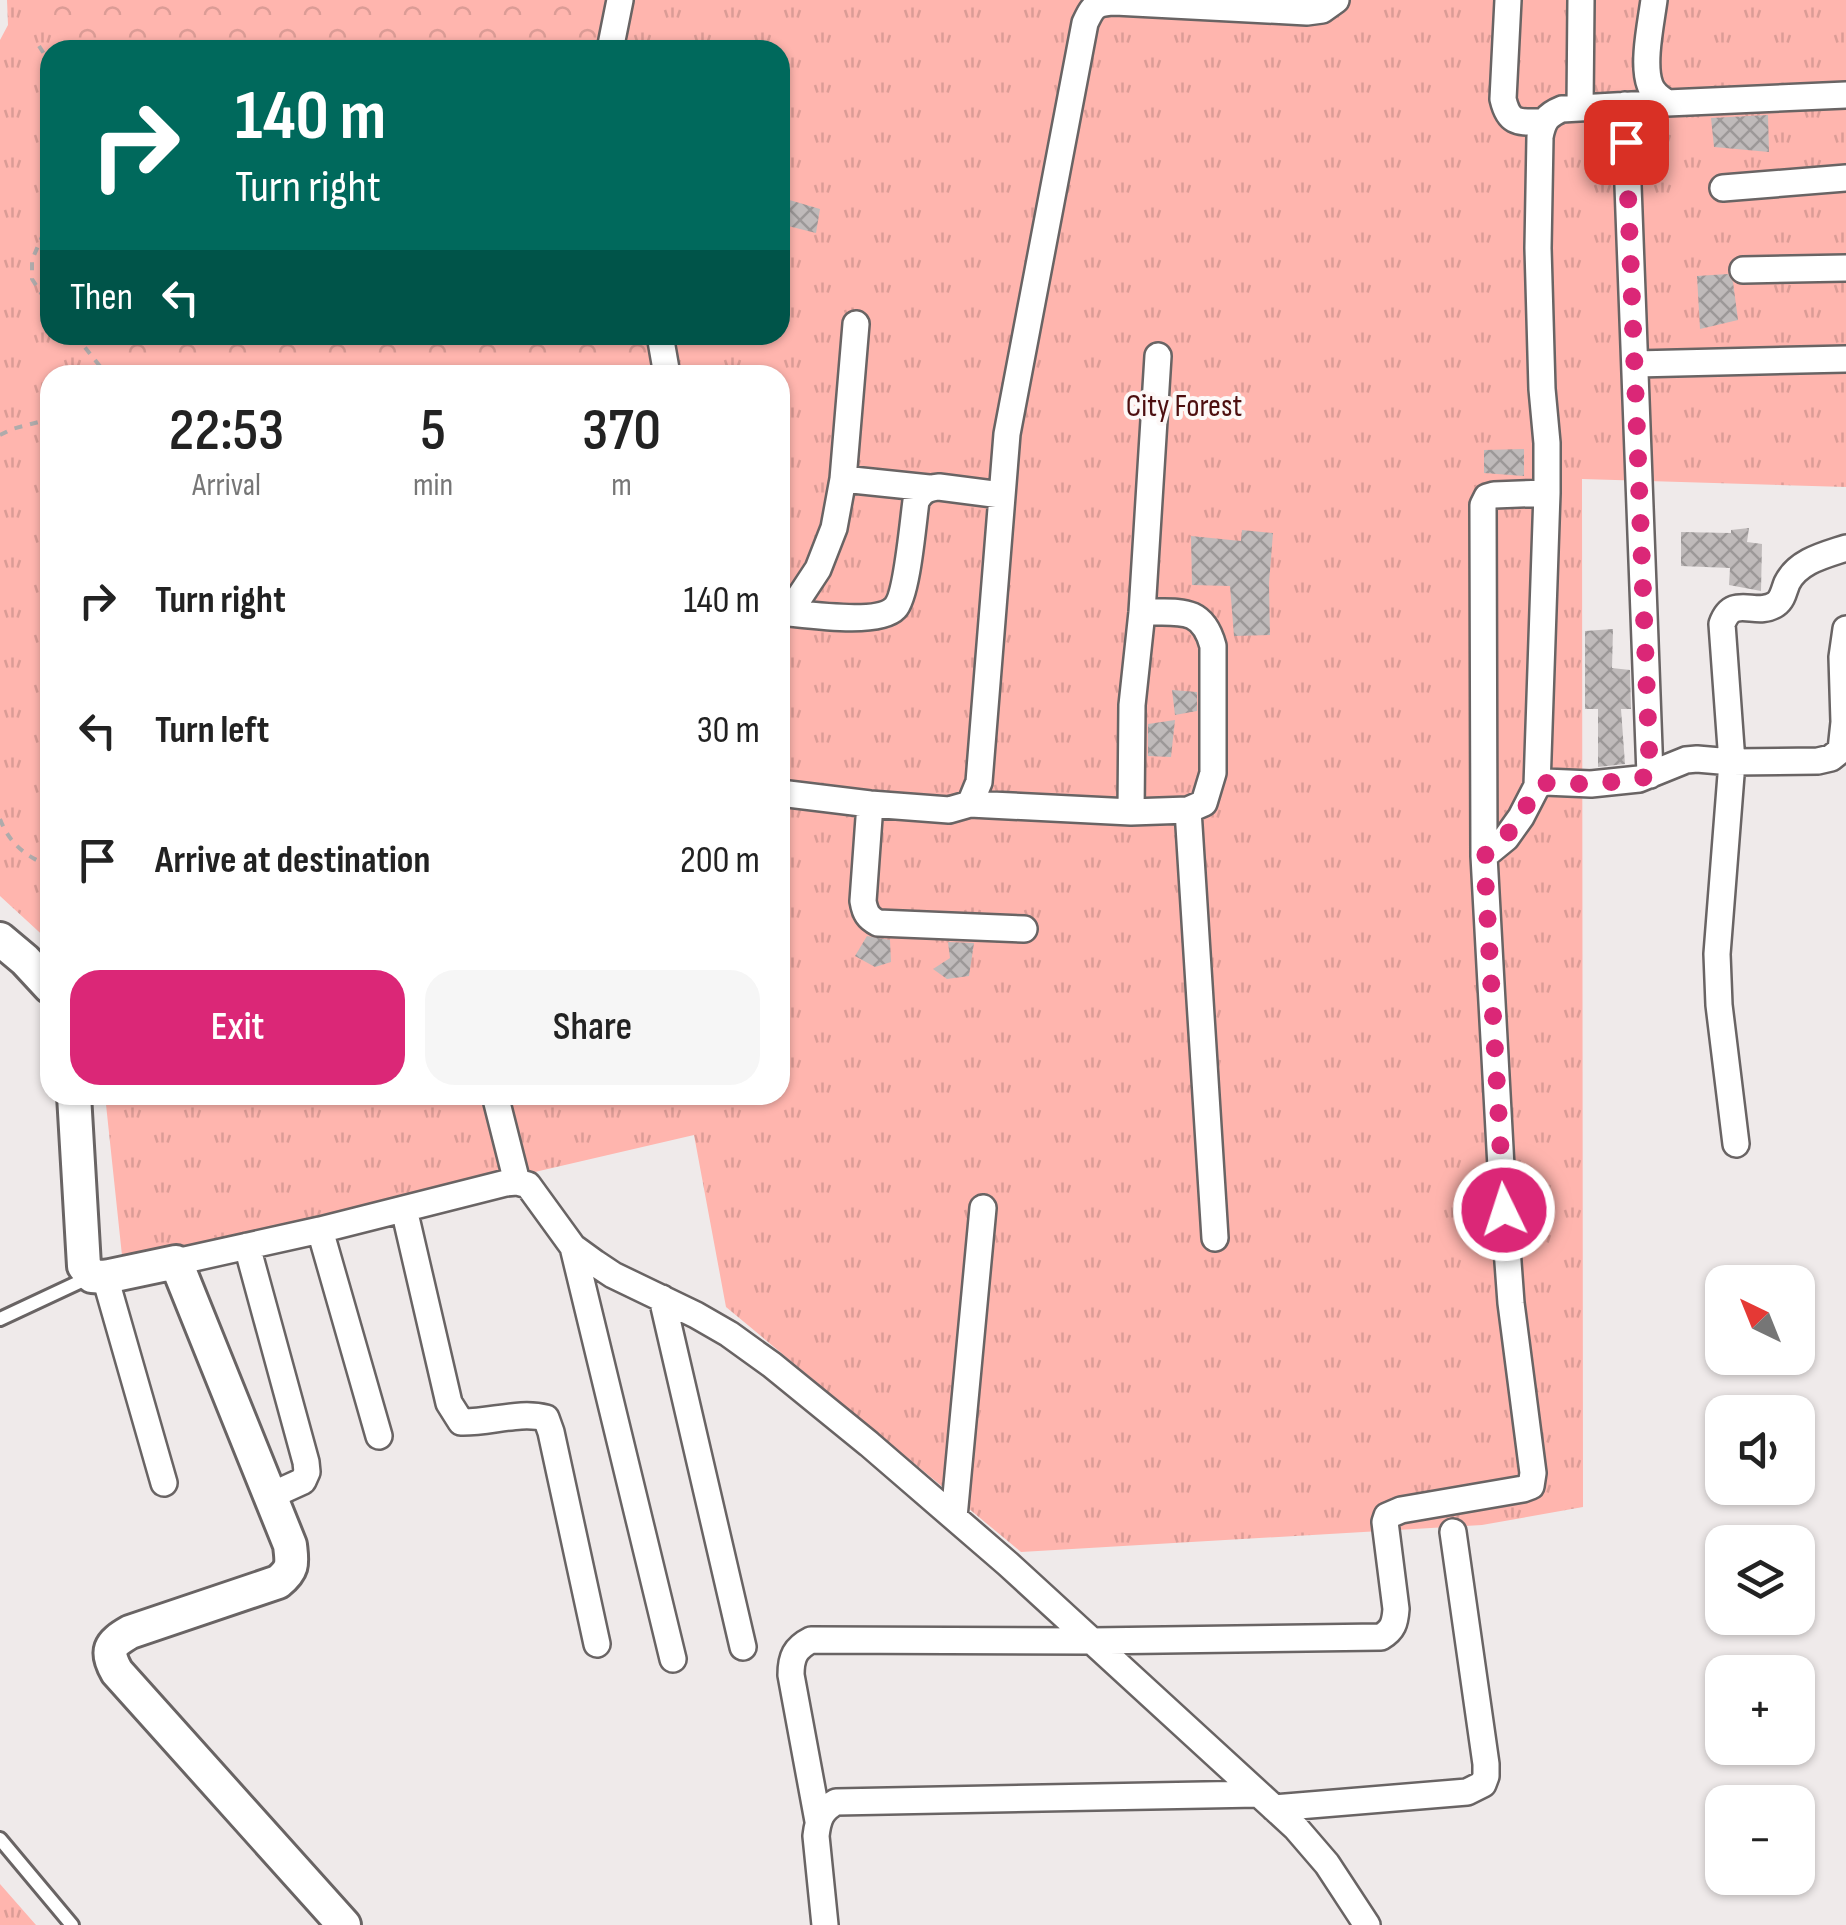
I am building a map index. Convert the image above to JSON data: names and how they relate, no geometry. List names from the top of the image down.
{
  "parks": ["City Forest"],
  "north": "top left",
  "page": {
    "turn": ["140 m", "Turn right"],
    "then": "Then",
    "eta": [
      "22:53",
      "Arrival",
      "5",
      "min",
      "370",
      "m"
    ],
    "list": [
      {
        "name": "Turn right",
        "value": "140 m"
      },
      {
        "name": "Turn left",
        "value": "30 m"
      },
      {
        "name": "Arrive at destination",
        "value": "200 m"
      }
    ],
    "buttons": ["Exit", "Share"],
    "map_buttons": ["+", "−"]
  }
}
